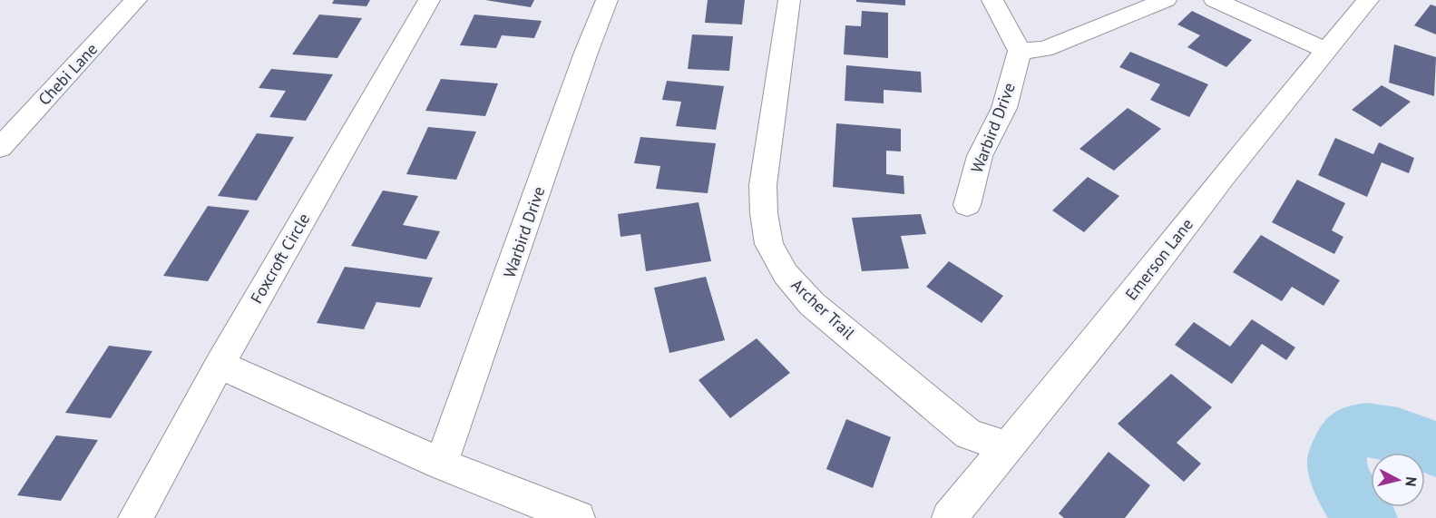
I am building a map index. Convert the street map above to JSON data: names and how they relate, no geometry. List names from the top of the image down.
{
  "streets": {
    "street": [
      "Chebi Lane",
      "Warbird Drive",
      "Foxcroft Circle",
      "Emerson Lane",
      "Archer Trail"
    ]
  },
  "crossings": [
    ["Emerson Lane", "Archer Trail"]
  ],
  "north": "right"
}
